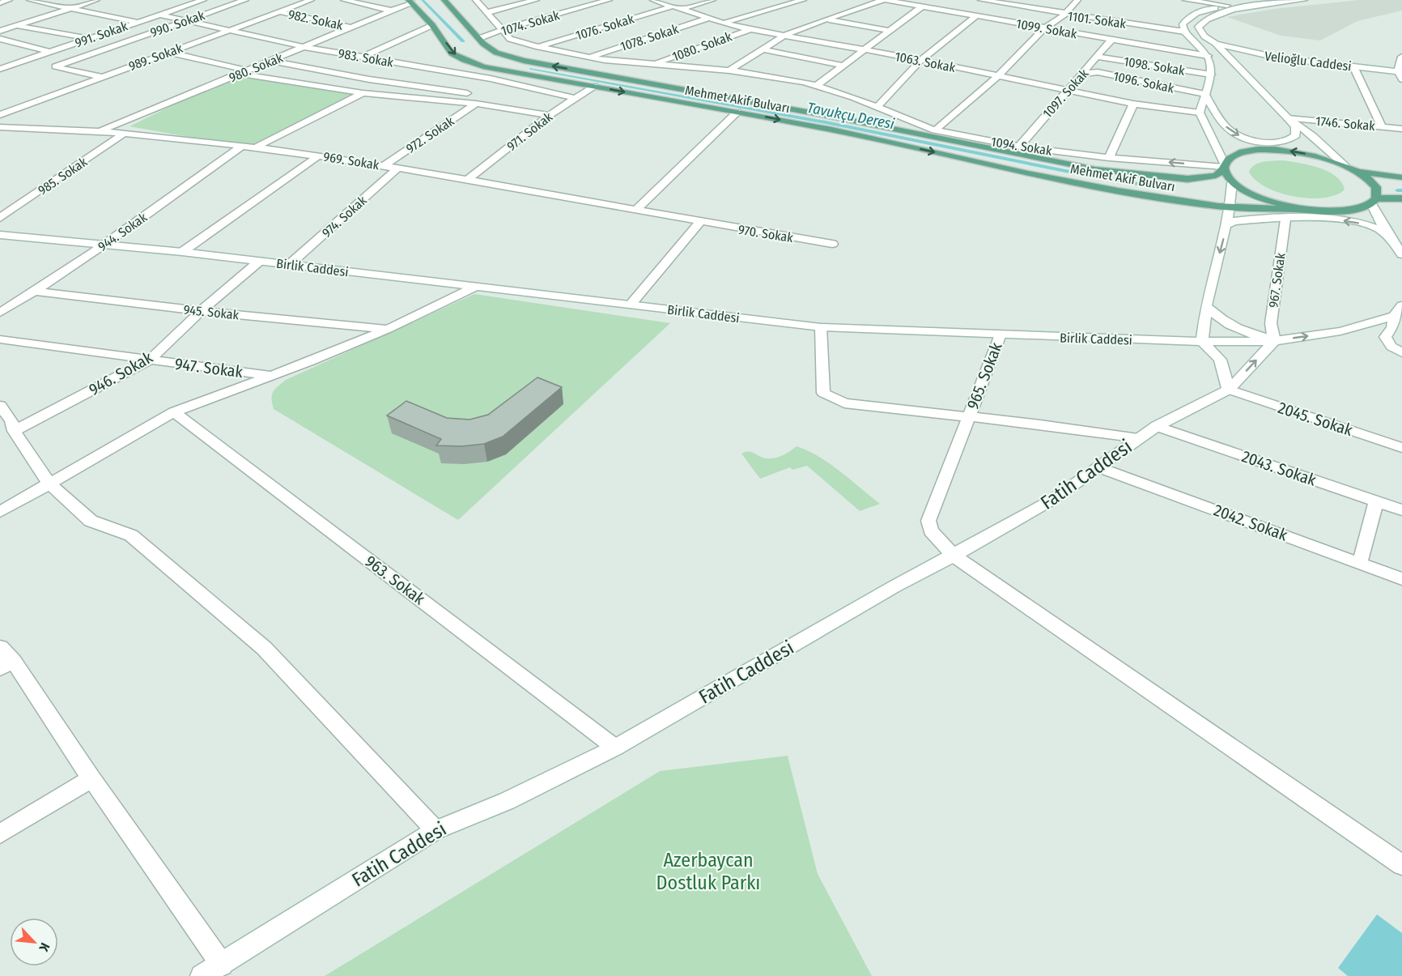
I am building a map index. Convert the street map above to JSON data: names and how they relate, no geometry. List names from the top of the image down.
{
  "streets": {
    "main road": ["Mehmet Akif Bulvarı"],
    "street": [
      "982. Sokak",
      "1101. Sokak",
      "1074. Sokak",
      "990. Sokak",
      "1076. Sokak",
      "1099. Sokak",
      "991. Sokak",
      "1078. Sokak",
      "1080. Sokak",
      "989. Sokak",
      "983. Sokak",
      "Velioğlu Caddesi",
      "1063. Sokak",
      "1098. Sokak",
      "980. Sokak",
      "1096. Sokak",
      "1097. Sokak",
      "1746. Sokak",
      "971. Sokak",
      "972. Sokak",
      "1094. Sokak",
      "969. Sokak",
      "985. Sokak",
      "974. Sokak",
      "944. Sokak",
      "970. Sokak",
      "Birlik Caddesi",
      "967. Sokak",
      "945. Sokak",
      "947. Sokak",
      "946. Sokak",
      "965. Sokak",
      "2045. Sokak",
      "2043. Sokak",
      "Fatih Caddesi",
      "2042. Sokak",
      "963. Sokak"
    ]
  },
  "crossings": [
    ["982. Sokak", "989. Sokak"],
    ["982. Sokak", "980. Sokak"],
    ["1074. Sokak", "Mehmet Akif Bulvarı"],
    ["1074. Sokak", "1094. Sokak"],
    ["990. Sokak", "983. Sokak"],
    ["1076. Sokak", "1063. Sokak"],
    ["1076. Sokak", "1094. Sokak"],
    ["1099. Sokak", "1097. Sokak"],
    ["991. Sokak", "983. Sokak"],
    ["1078. Sokak", "1063. Sokak"],
    ["1078. Sokak", "1094. Sokak"],
    ["1080. Sokak", "1063. Sokak"],
    ["1080. Sokak", "1094. Sokak"],
    ["989. Sokak", "983. Sokak"],
    ["983. Sokak", "980. Sokak"],
    ["983. Sokak", "971. Sokak"],
    ["1063. Sokak", "1097. Sokak"],
    ["1098. Sokak", "1097. Sokak"],
    ["980. Sokak", "Mehmet Akif Bulvarı"],
    ["980. Sokak", "969. Sokak"],
    ["1096. Sokak", "1097. Sokak"],
    ["1097. Sokak", "1094. Sokak"],
    ["Mehmet Akif Bulvarı", "971. Sokak"],
    ["Mehmet Akif Bulvarı", "1094. Sokak"],
    ["971. Sokak", "969. Sokak"],
    ["972. Sokak", "969. Sokak"],
    ["969. Sokak", "985. Sokak"],
    ["969. Sokak", "974. Sokak"],
    ["969. Sokak", "944. Sokak"],
    ["969. Sokak", "970. Sokak"],
    ["974. Sokak", "Birlik Caddesi"],
    ["944. Sokak", "Birlik Caddesi"],
    ["944. Sokak", "945. Sokak"],
    ["Birlik Caddesi", "967. Sokak"],
    ["Birlik Caddesi", "946. Sokak"],
    ["Birlik Caddesi", "965. Sokak"],
    ["Birlik Caddesi", "Fatih Caddesi"],
    ["967. Sokak", "Fatih Caddesi"],
    ["945. Sokak", "946. Sokak"],
    ["947. Sokak", "946. Sokak"],
    ["965. Sokak", "Fatih Caddesi"],
    ["2045. Sokak", "Fatih Caddesi"],
    ["2043. Sokak", "Fatih Caddesi"],
    ["Fatih Caddesi", "2042. Sokak"],
    ["Fatih Caddesi", "963. Sokak"]
  ],
  "water": ["Tavukçu Deresi"],
  "parks": ["Azerbaycan Dostluk Parkı"],
  "north": "bottom right"
}
